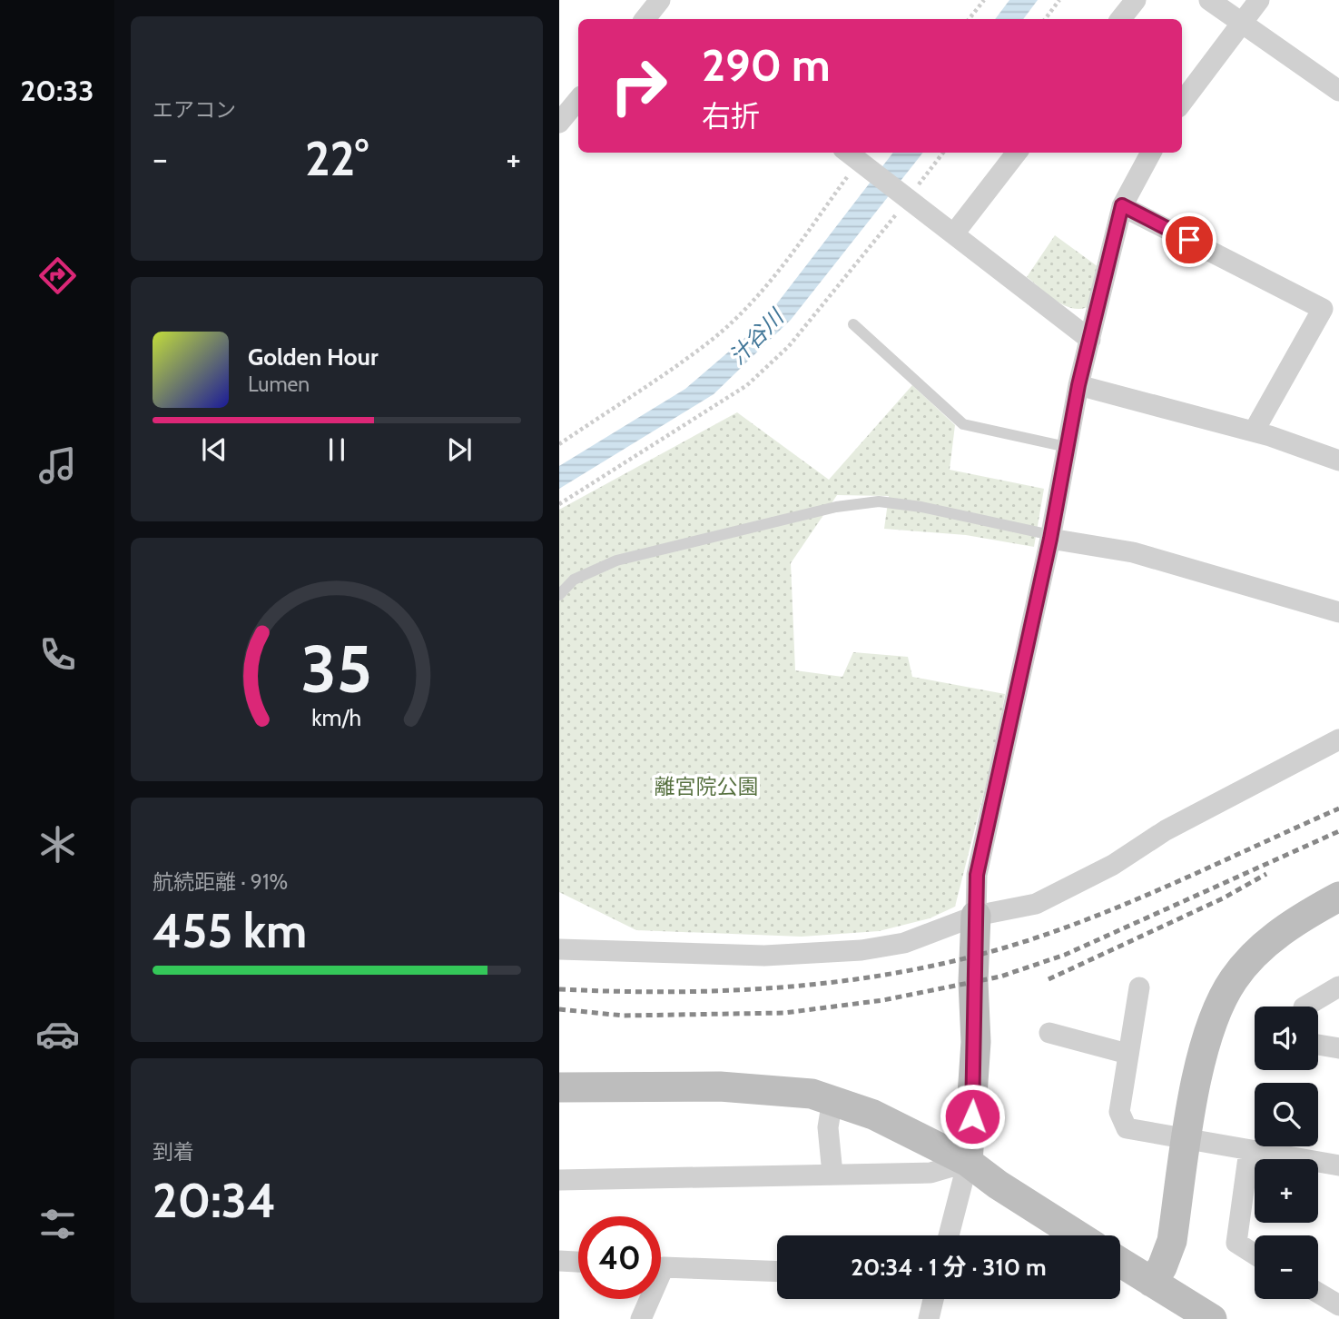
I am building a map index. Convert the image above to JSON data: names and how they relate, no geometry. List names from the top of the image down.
{
  "water": ["汁谷川"],
  "parks": ["離宮院公園"],
  "page": {
    "tabs": "20:33",
    "tile": [
      "エアコン",
      ["航続距離 · 91%", "455 km"],
      ["到着", "20:34"]
    ],
    "turn": ["290 m", "右折"],
    "heat": ["−", "22°", "+"],
    "song": ["Golden Hour", "Lumen"],
    "map_buttons": ["+", "−"],
    "limit": "40",
    "trip": "20:34 · 1 分 · 310 m",
    "gauge": ["35", "km/h"]
  }
}
